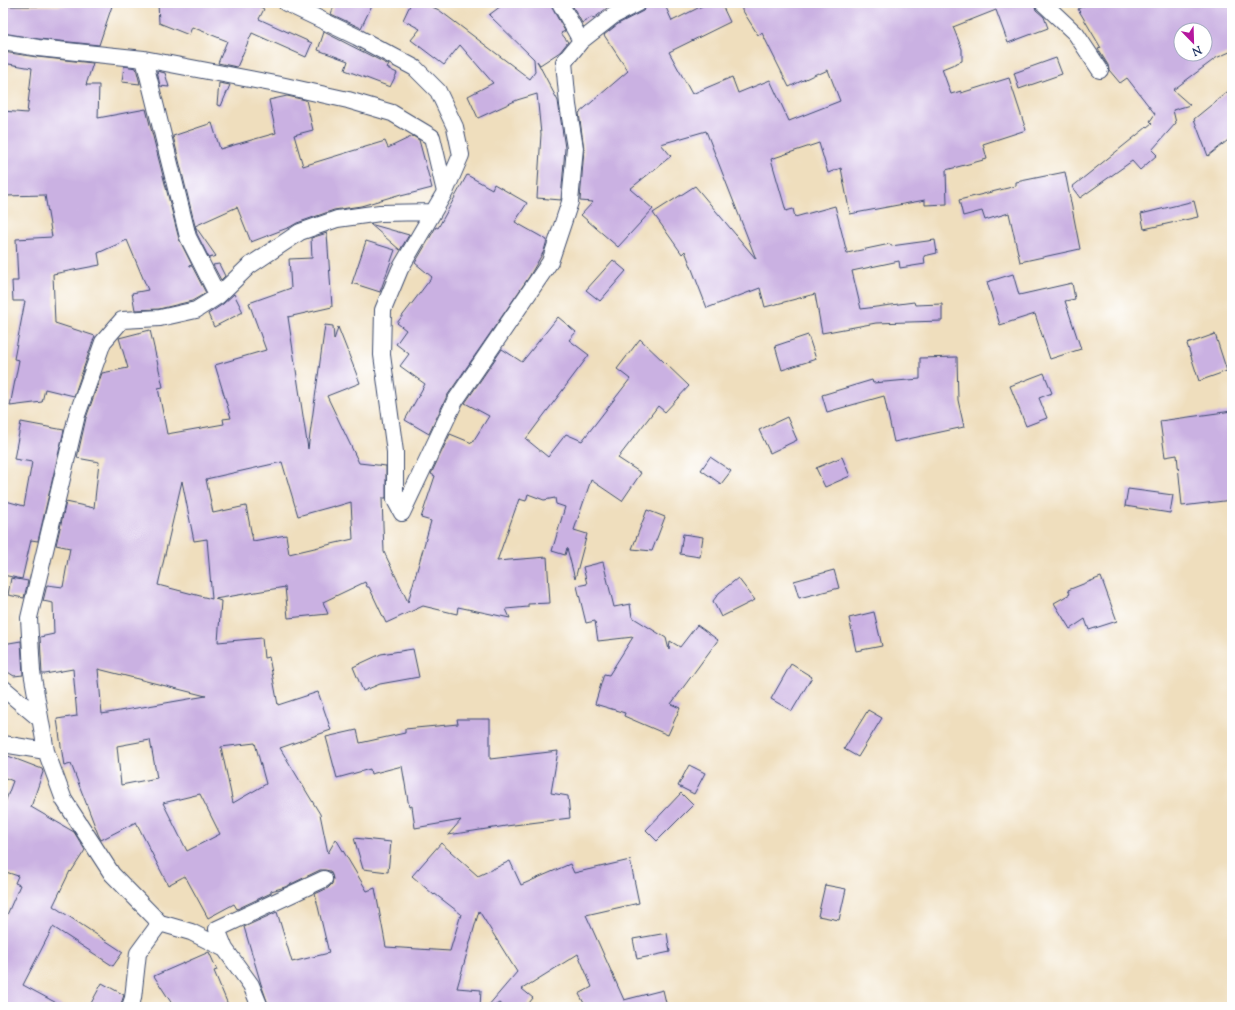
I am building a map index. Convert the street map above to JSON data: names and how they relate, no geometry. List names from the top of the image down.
{
  "north": "bottom right"
}
